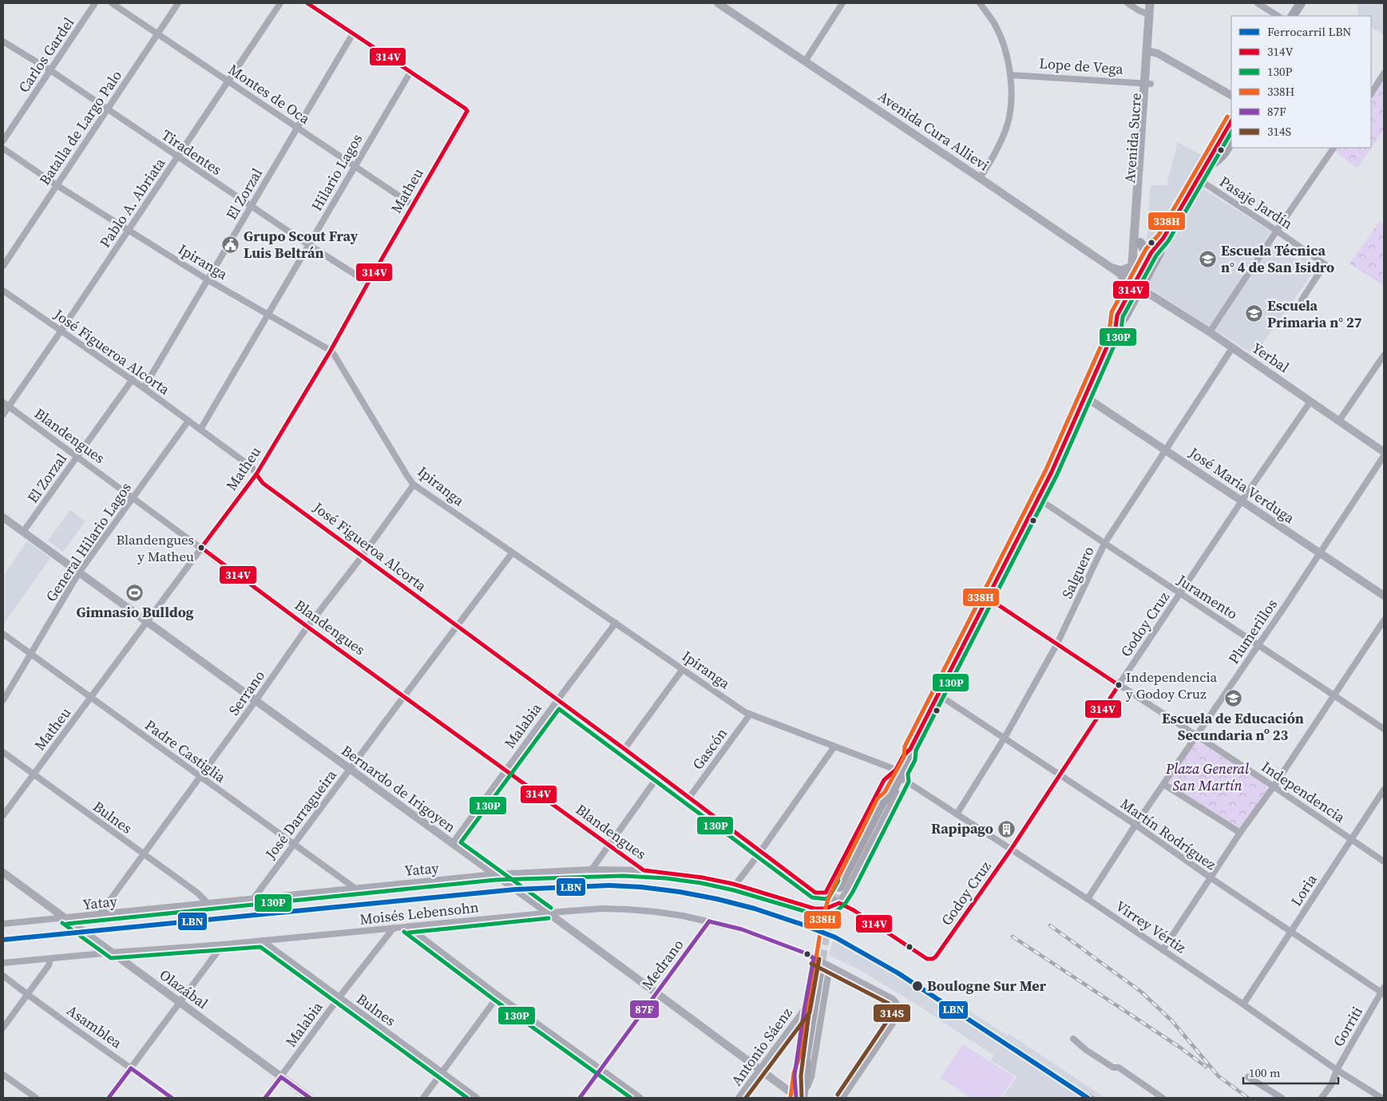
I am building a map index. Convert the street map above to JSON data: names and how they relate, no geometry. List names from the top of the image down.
{
  "streets": {
    "main road": ["Avenida Sucre"],
    "street": [
      "Carlos Gardel",
      "Lope de Vega",
      "Montes de Oca",
      "Batalla de Largo Palo",
      "Avenida Cura Allievi",
      "Tiradentes",
      "Hilario Lagos",
      "Matheu",
      "El Zorzal",
      "Pablo A. Abriata",
      "Pasaje Jardín",
      "Ipiranga",
      "José Figueroa Alcorta",
      "Yerbal",
      "Blandengues",
      "José Maria Verduga",
      "General Hilario Lagos",
      "Salguero",
      "Juramento",
      "Godoy Cruz",
      "Plumerillos",
      "Serrano",
      "Malabia",
      "Gascón",
      "Padre Castiglia",
      "Bernardo de Irigoyen",
      "Independencia",
      "José Darragueira",
      "Bulnes",
      "Martín Rodríguez",
      "Yatay",
      "Loria",
      "Moisés Lebensohn",
      "Virrey Vértiz",
      "Medrano",
      "Olazábal",
      "Asamblea",
      "Gorriti",
      "Antonio Sáenz"
    ]
  },
  "crossings": [
    ["Carlos Gardel", "Tiradentes"],
    ["Lope de Vega", "Avenida Sucre"],
    ["Montes de Oca", "Batalla de Largo Palo"],
    ["Montes de Oca", "Hilario Lagos"],
    ["Montes de Oca", "Matheu"],
    ["Montes de Oca", "El Zorzal"],
    ["Montes de Oca", "Pablo A. Abriata"],
    ["Batalla de Largo Palo", "Tiradentes"],
    ["Batalla de Largo Palo", "Ipiranga"],
    ["Avenida Cura Allievi", "Avenida Sucre"],
    ["Tiradentes", "Hilario Lagos"],
    ["Tiradentes", "Matheu"],
    ["Tiradentes", "El Zorzal"],
    ["Tiradentes", "Pablo A. Abriata"],
    ["Hilario Lagos", "Matheu"],
    ["Hilario Lagos", "Ipiranga"],
    ["Hilario Lagos", "José Figueroa Alcorta"],
    ["Matheu", "Ipiranga"],
    ["Matheu", "José Figueroa Alcorta"],
    ["Matheu", "Blandengues"],
    ["Matheu", "Padre Castiglia"],
    ["Matheu", "Bernardo de Irigoyen"],
    ["Matheu", "Bulnes"],
    ["El Zorzal", "Ipiranga"],
    ["El Zorzal", "José Figueroa Alcorta"],
    ["El Zorzal", "Blandengues"],
    ["El Zorzal", "Bernardo de Irigoyen"],
    ["Pablo A. Abriata", "Ipiranga"],
    ["Pablo A. Abriata", "José Figueroa Alcorta"],
    ["Pablo A. Abriata", "Blandengues"],
    ["Ipiranga", "Serrano"],
    ["Ipiranga", "Malabia"],
    ["Ipiranga", "Gascón"],
    ["Ipiranga", "José Darragueira"],
    ["Ipiranga", "Virrey Vértiz"],
    ["José Figueroa Alcorta", "General Hilario Lagos"],
    ["José Figueroa Alcorta", "Godoy Cruz"],
    ["José Figueroa Alcorta", "Serrano"],
    ["José Figueroa Alcorta", "Malabia"],
    ["José Figueroa Alcorta", "Gascón"],
    ["José Figueroa Alcorta", "José Darragueira"],
    ["José Figueroa Alcorta", "Yatay"],
    ["Yerbal", "Salguero"],
    ["Yerbal", "Godoy Cruz"],
    ["Blandengues", "General Hilario Lagos"],
    ["Blandengues", "Serrano"],
    ["Blandengues", "Malabia"],
    ["Blandengues", "José Darragueira"],
    ["Blandengues", "Yatay"],
    ["José Maria Verduga", "Salguero"],
    ["José Maria Verduga", "Godoy Cruz"],
    ["José Maria Verduga", "Plumerillos"],
    ["General Hilario Lagos", "Padre Castiglia"],
    ["General Hilario Lagos", "Bernardo de Irigoyen"],
    ["Salguero", "Juramento"],
    ["Salguero", "Independencia"],
    ["Salguero", "Martín Rodríguez"],
    ["Salguero", "Virrey Vértiz"],
    ["Juramento", "Godoy Cruz"],
    ["Juramento", "Plumerillos"],
    ["Godoy Cruz", "Independencia"],
    ["Godoy Cruz", "Martín Rodríguez"],
    ["Godoy Cruz", "Virrey Vértiz"],
    ["Plumerillos", "Independencia"],
    ["Plumerillos", "Martín Rodríguez"],
    ["Plumerillos", "Virrey Vértiz"],
    ["Serrano", "Padre Castiglia"],
    ["Serrano", "Bernardo de Irigoyen"],
    ["Serrano", "Bulnes"],
    ["Serrano", "Yatay"],
    ["Malabia", "Bernardo de Irigoyen"],
    ["Malabia", "Bulnes"],
    ["Malabia", "Moisés Lebensohn"],
    ["Malabia", "Olazábal"],
    ["Padre Castiglia", "José Darragueira"],
    ["Padre Castiglia", "Yatay"],
    ["Bernardo de Irigoyen", "José Darragueira"],
    ["Bernardo de Irigoyen", "Yatay"],
    ["Bernardo de Irigoyen", "Moisés Lebensohn"],
    ["Bernardo de Irigoyen", "Medrano"],
    ["Bernardo de Irigoyen", "Antonio Sáenz"],
    ["Independencia", "Loria"],
    ["José Darragueira", "Yatay"],
    ["Bulnes", "Yatay"],
    ["Bulnes", "Moisés Lebensohn"],
    ["Martín Rodríguez", "Loria"],
    ["Martín Rodríguez", "Gorriti"],
    ["Yatay", "Olazábal"],
    ["Loria", "Virrey Vértiz"],
    ["Moisés Lebensohn", "Medrano"],
    ["Moisés Lebensohn", "Olazábal"],
    ["Virrey Vértiz", "Gorriti"]
  ],
  "parks": ["Plaza General San Martín"],
  "places": {
    "public building": ["Grupo Scout Fray Luis Beltrán"],
    "school or university": ["Escuela Técnica n° 4 de San Isidro", "Escuela Primaria n° 27", "Escuela de Educación Secundaria nº 23"],
    "other": ["Blandengues y Matheu", "Independencia y Godoy Cruz", "Boulogne Sur Mer"],
    "sports": ["Gimnasio Bulldog"],
    "building": ["Rapipago"]
  },
  "lines": [
    "transit line 314V",
    "transit line 338H",
    "transit line 130P",
    "rail line LBN",
    "transit line 87F",
    "transit line 314S"
  ],
  "legend": [
    "Ferrocarril LBN",
    "314V",
    "130P",
    "338H",
    "87F",
    "314S"
  ],
  "scale_bar": "100 m"
}
